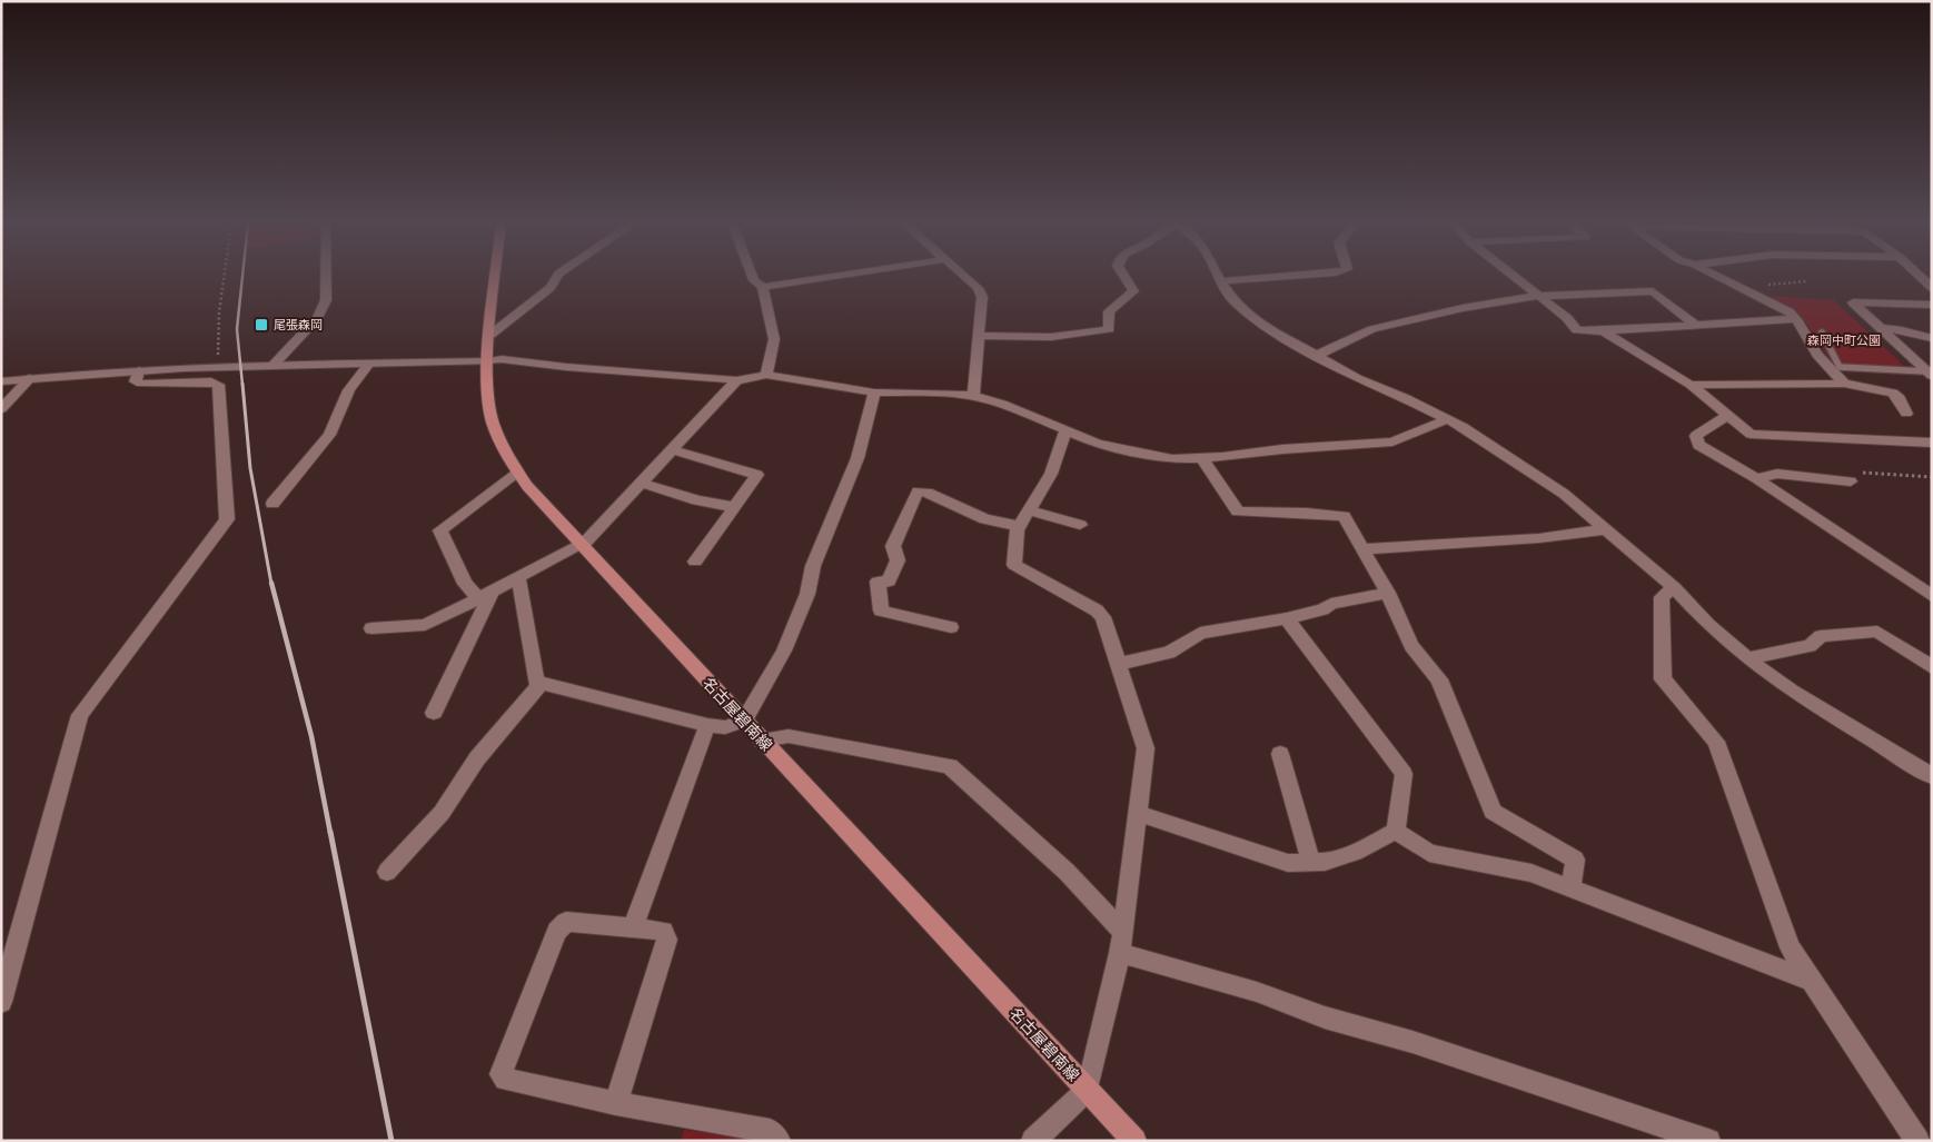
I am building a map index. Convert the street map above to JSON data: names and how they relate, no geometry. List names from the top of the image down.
{
  "streets": {
    "main road": ["名古屋碧南線"]
  },
  "parks": ["森岡中町公園"],
  "places": {
    "transit": ["尾張森岡"]
  }
}
